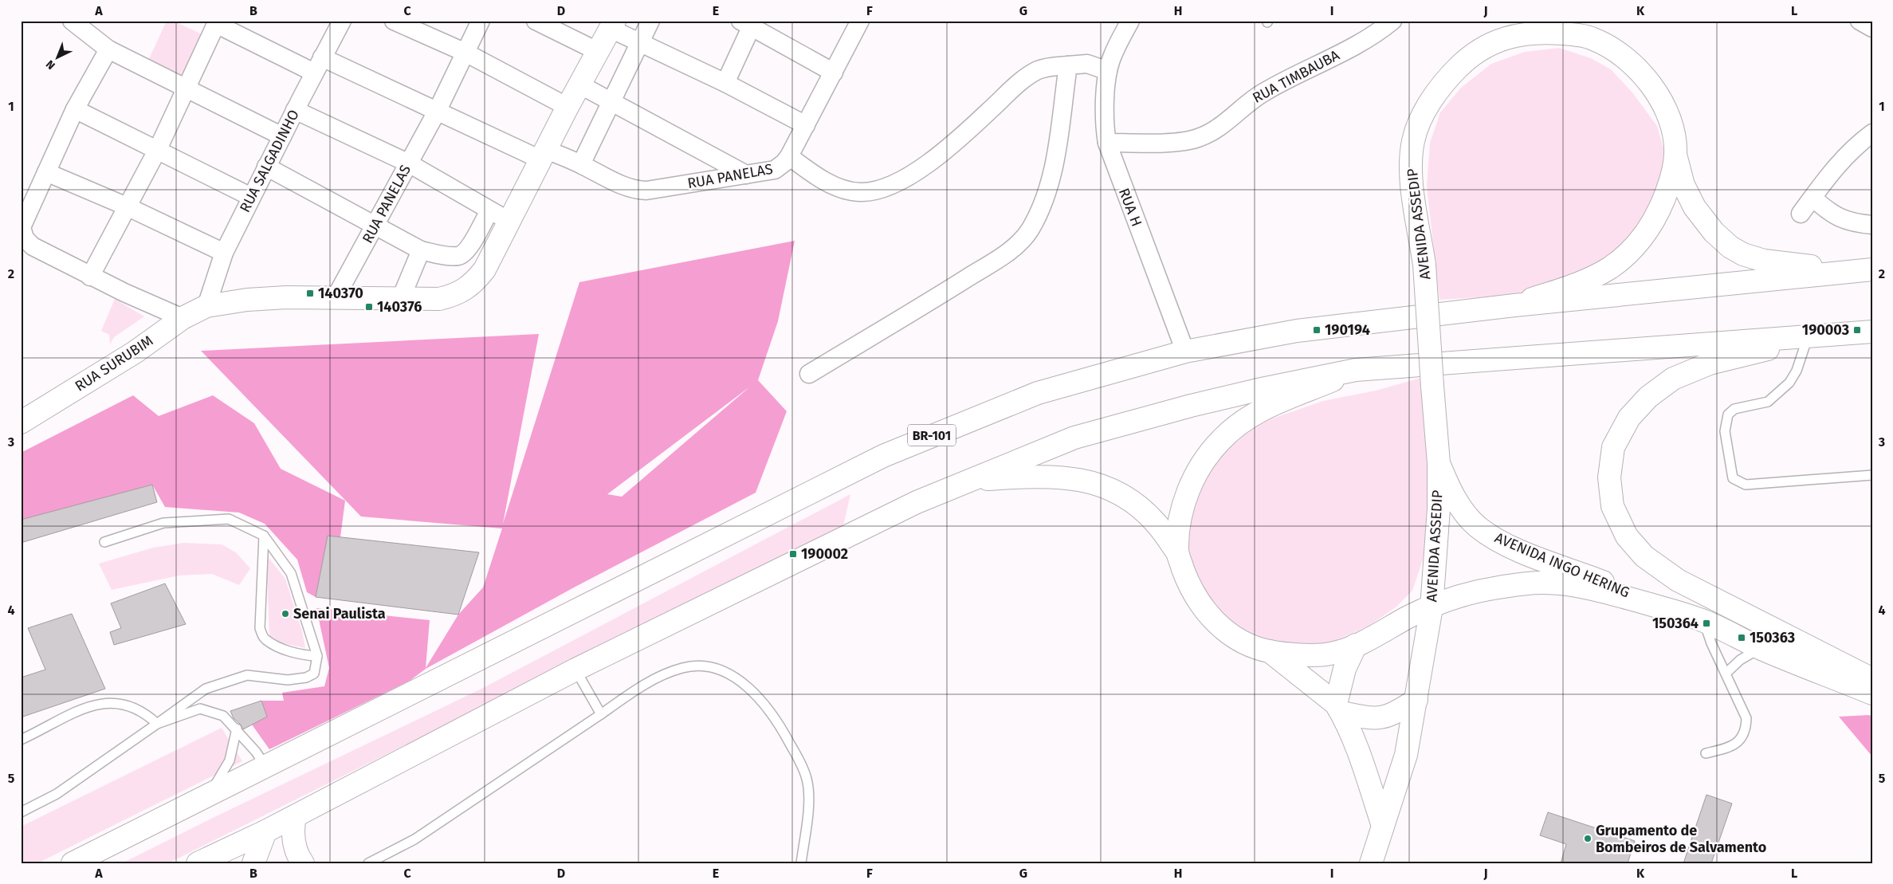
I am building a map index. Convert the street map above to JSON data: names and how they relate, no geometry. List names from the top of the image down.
{
  "streets": {
    "main road": [
      "AVENIDA ASSEDIP",
      "RUA SURUBIM",
      "BR-101",
      "AVENIDA INGO HERING"
    ],
    "street": [
      "RUA TIMBAUBA",
      "RUA SALGADINHO",
      "RUA PANELAS",
      "RUA H"
    ]
  },
  "crossings": [
    ["RUA TIMBAUBA", "RUA H"],
    ["RUA SALGADINHO", "RUA PANELAS"],
    ["RUA SALGADINHO", "RUA SURUBIM"],
    ["RUA H", "BR-101"],
    ["AVENIDA ASSEDIP", "BR-101"],
    ["AVENIDA ASSEDIP", "AVENIDA INGO HERING"]
  ],
  "places": {
    "transit": [
      "140370",
      "140376",
      "190194",
      "190003",
      "190002",
      "150364",
      "150363"
    ],
    "other": ["Senai Paulista", "Grupamento de Bombeiros de Salvamento"]
  },
  "north": "bottom left",
  "grid": {
    "columns": [
      "A",
      "B",
      "C",
      "D",
      "E",
      "F",
      "G",
      "H",
      "I",
      "J",
      "K",
      "L"
    ],
    "rows": [
      "1",
      "2",
      "3",
      "4",
      "5"
    ]
  }
}
